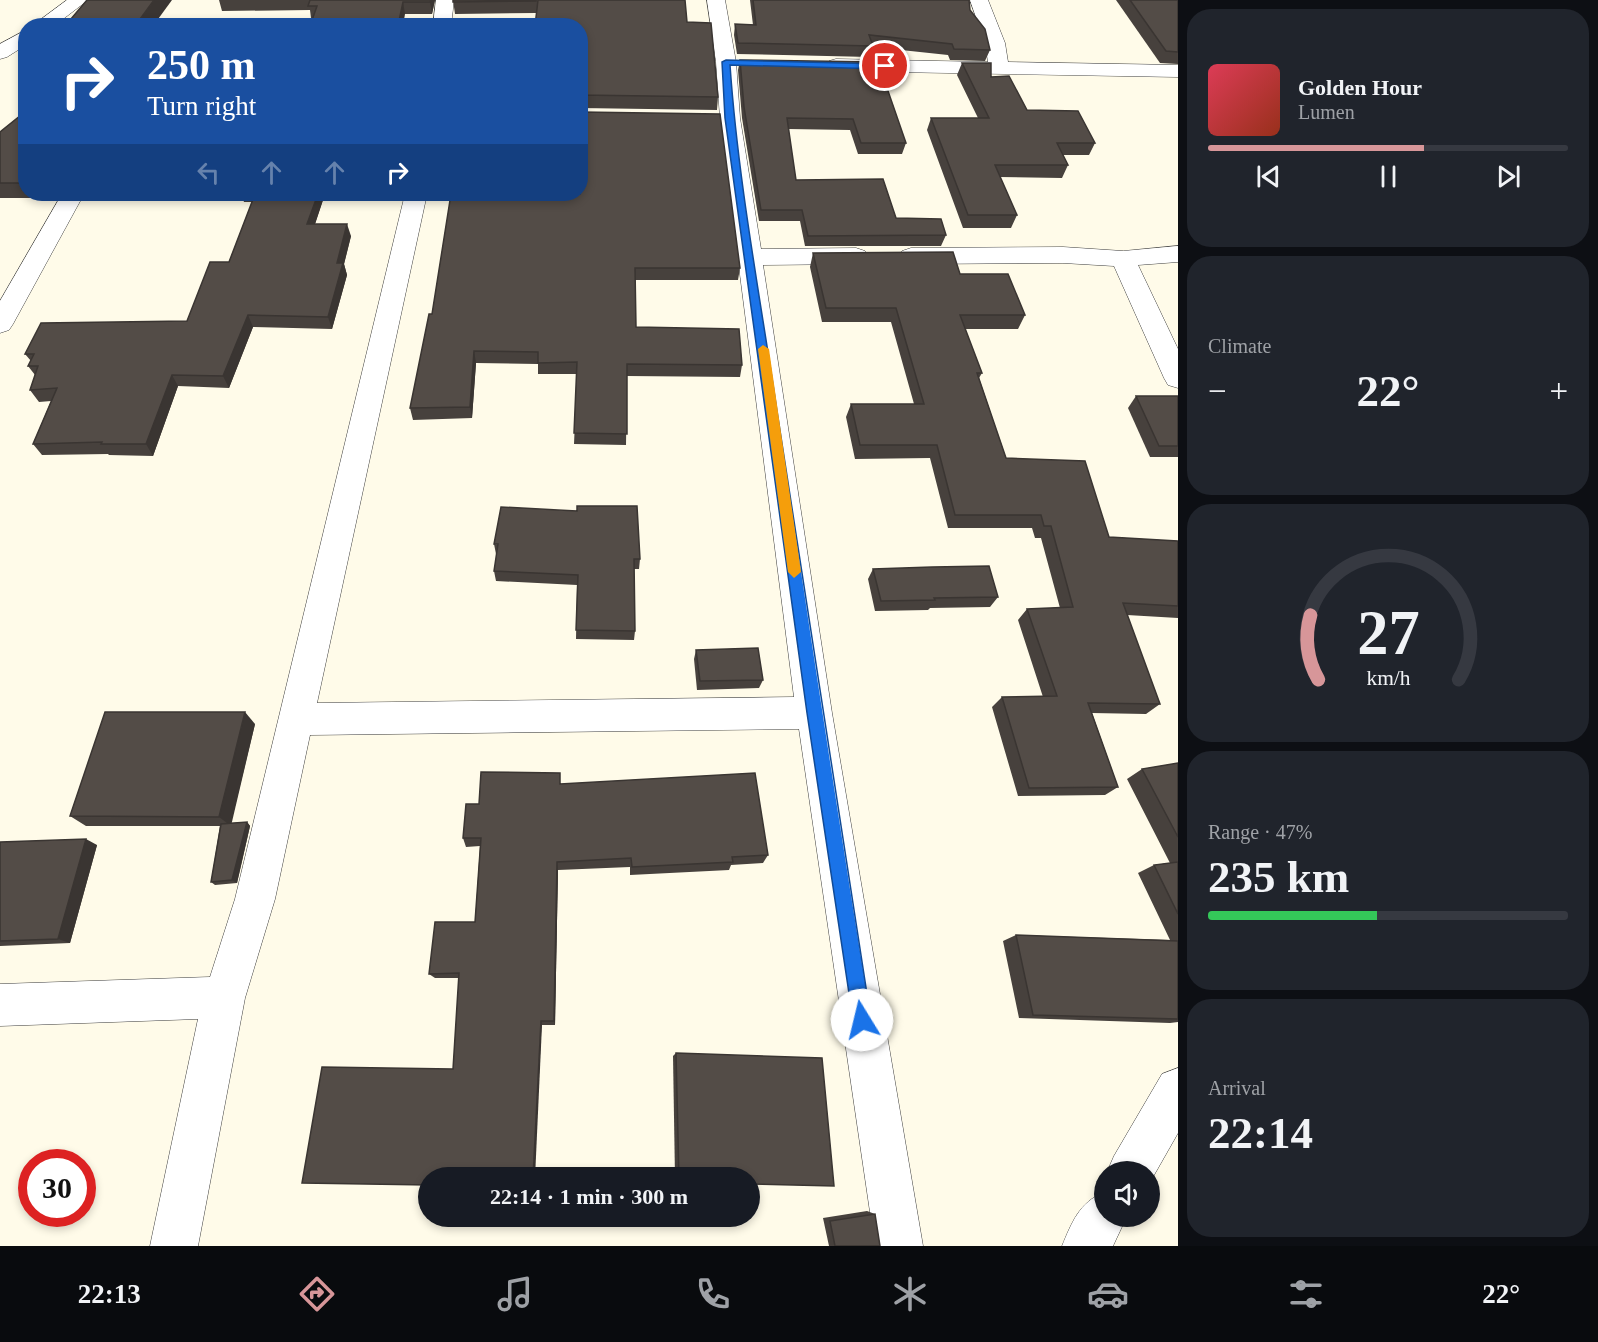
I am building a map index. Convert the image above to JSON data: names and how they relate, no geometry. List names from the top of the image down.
{
  "page": {
    "turn": ["250 m", "Turn right"],
    "song": ["Golden Hour", "Lumen"],
    "tile": [
      "Climate",
      ["Range · 47%", "235 km"],
      ["Arrival", "22:14"]
    ],
    "heat": ["−", "22°", "+"],
    "limit": "30",
    "trip": "22:14 · 1 min · 300 m",
    "tabs": ["22:13", "22°"],
    "gauge": ["27", "km/h"]
  }
}
